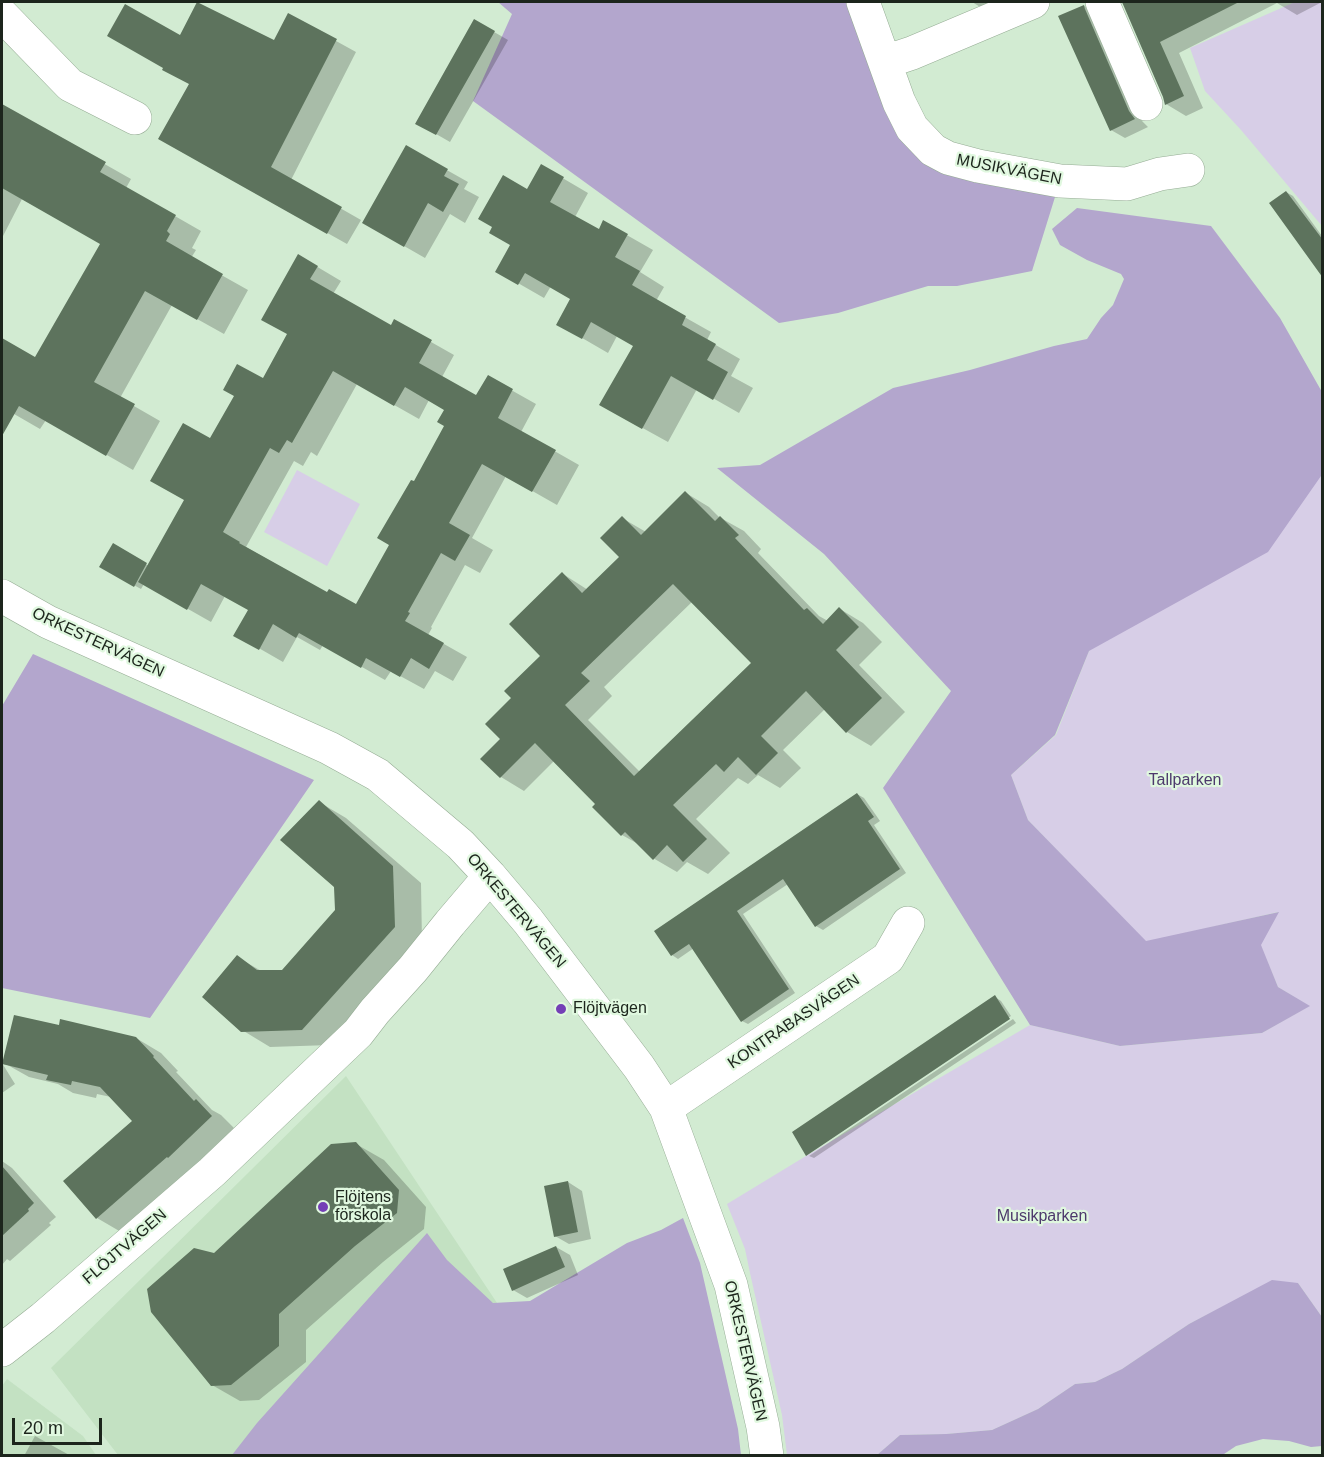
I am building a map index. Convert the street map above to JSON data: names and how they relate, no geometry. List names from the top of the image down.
{
  "streets": {
    "street": [
      "MUSIKVÄGEN",
      "ORKESTERVÄGEN",
      "KONTRABASVÄGEN",
      "FLÖJTVÄGEN"
    ]
  },
  "crossings": [
    ["ORKESTERVÄGEN", "KONTRABASVÄGEN"],
    ["ORKESTERVÄGEN", "FLÖJTVÄGEN"]
  ],
  "parks": ["Tallparken", "Musikparken"],
  "places": ["Flöjtvägen", "Flöjtens förskola"],
  "scale_bar": "20 m"
}
